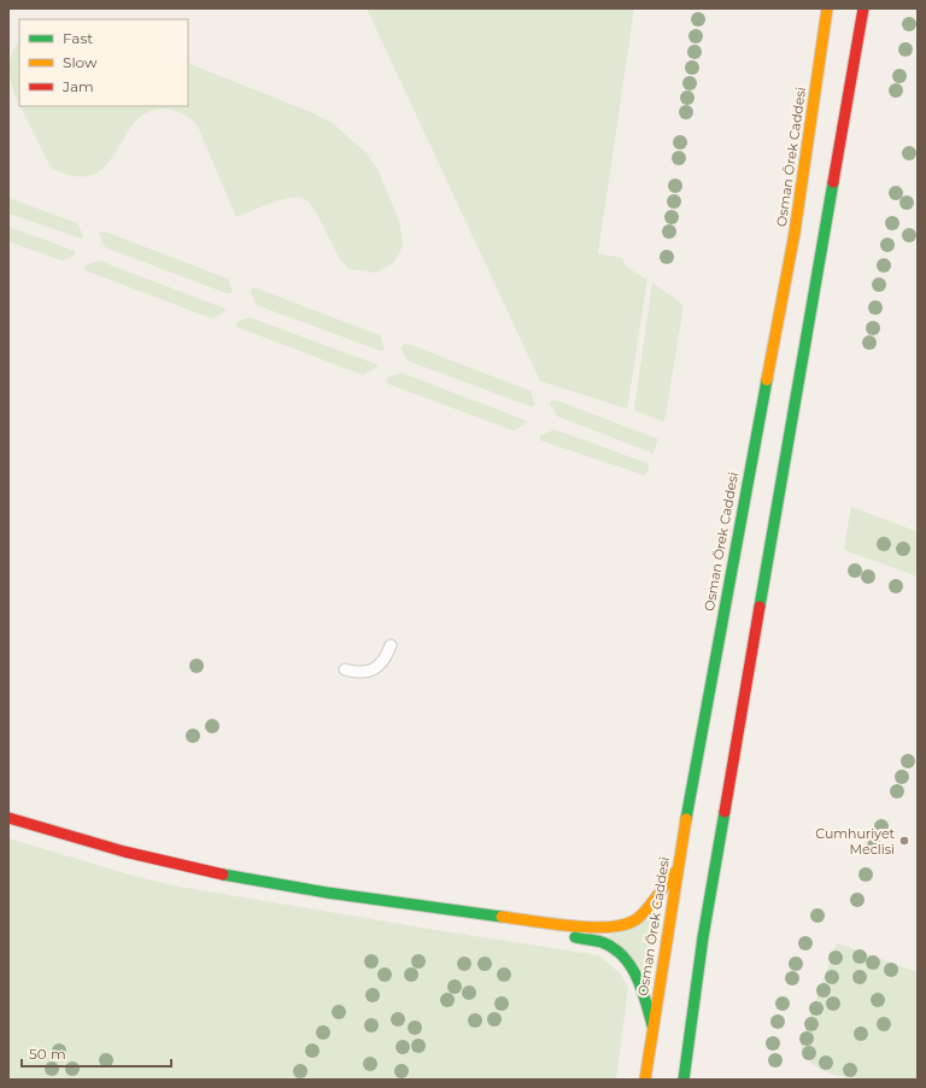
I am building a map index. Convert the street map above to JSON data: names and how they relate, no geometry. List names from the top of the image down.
{
  "streets": {
    "main road": ["Osman Örek Caddesi"]
  },
  "places": ["Cumhuriyet Meclisi"],
  "legend": ["Fast", "Slow", "Jam"],
  "scale_bar": "50 m"
}
